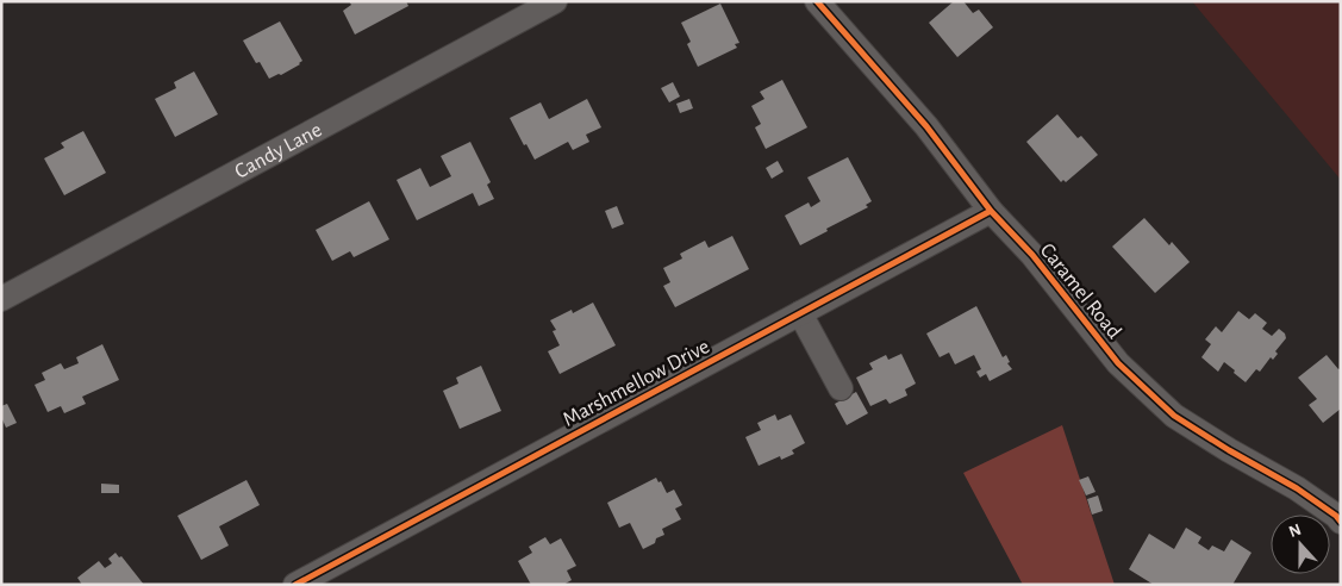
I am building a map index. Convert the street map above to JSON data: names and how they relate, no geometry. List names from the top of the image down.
{
  "streets": {
    "street": ["Candy Lane", "Caramel Road", "Marshmellow Drive"]
  },
  "crossings": [
    ["Caramel Road", "Marshmellow Drive"]
  ],
  "north": "top"
}
